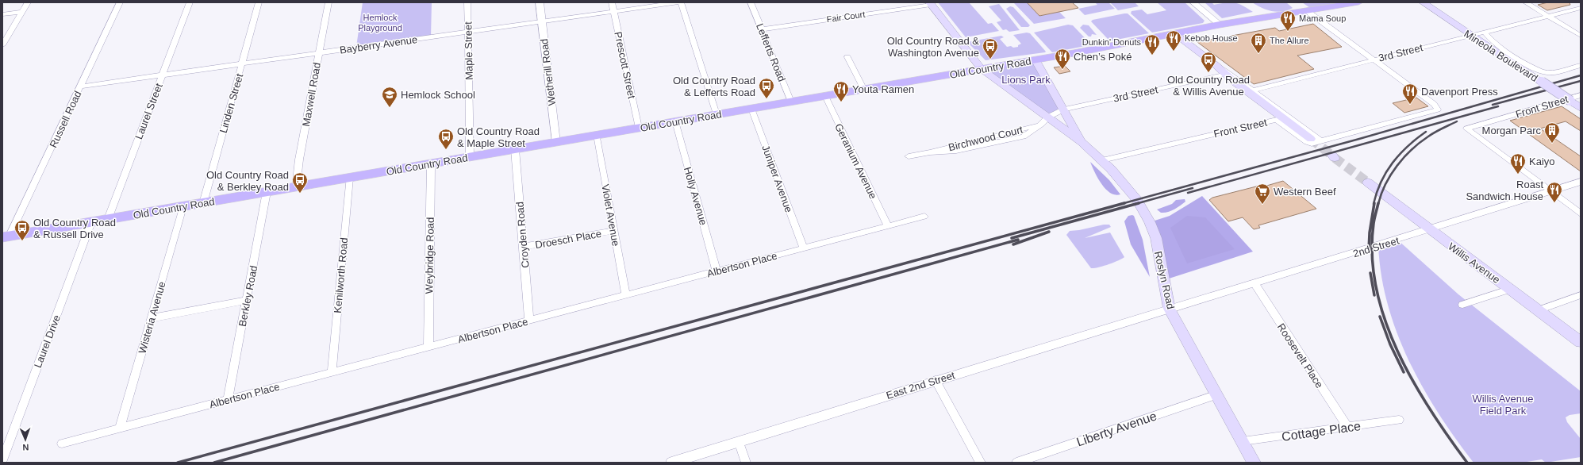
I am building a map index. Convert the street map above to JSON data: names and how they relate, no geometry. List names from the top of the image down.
{
  "streets": {
    "main road": [
      "Mineola Boulevard",
      "Old Country Road",
      "Willis Avenue",
      "Roslyn Road"
    ],
    "street": [
      "Fair Court",
      "Bayberry Avenue",
      "Maple Street",
      "Lefferts Road",
      "3rd Street",
      "Prescott Street",
      "Wetherill Road",
      "Maxwell Road",
      "Linden Street",
      "Front Street",
      "Laurel Street",
      "Russell Road",
      "Birchwood Court",
      "Geranium Avenue",
      "Juniper Avenue",
      "Holly Avenue",
      "Violet Avenue",
      "Croyden Road",
      "Droesch Place",
      "2nd Street",
      "Weybridge Road",
      "Albertson Place",
      "Kenilworth Road",
      "Berkley Road",
      "Wisteria Avenue",
      "Laurel Drive",
      "Roosevelt Place",
      "East 2nd Street",
      "Liberty Avenue",
      "Cottage Place"
    ]
  },
  "crossings": [
    ["Fair Court", "Lefferts Road"],
    ["Fair Court", "Roslyn Road"],
    ["Bayberry Avenue", "Maple Street"],
    ["Bayberry Avenue", "Prescott Street"],
    ["Bayberry Avenue", "Wetherill Road"],
    ["Bayberry Avenue", "Maxwell Road"],
    ["Bayberry Avenue", "Linden Street"],
    ["Bayberry Avenue", "Laurel Street"],
    ["Bayberry Avenue", "Russell Road"],
    ["Maple Street", "Old Country Road"],
    ["Lefferts Road", "Old Country Road"],
    ["3rd Street", "Mineola Boulevard"],
    ["3rd Street", "Front Street"],
    ["3rd Street", "Birchwood Court"],
    ["3rd Street", "Roslyn Road"],
    ["Prescott Street", "Old Country Road"],
    ["Old Country Road", "Wetherill Road"],
    ["Old Country Road", "Maxwell Road"],
    ["Old Country Road", "Linden Street"],
    ["Old Country Road", "Laurel Street"],
    ["Old Country Road", "Russell Road"],
    ["Old Country Road", "Geranium Avenue"],
    ["Old Country Road", "Juniper Avenue"],
    ["Old Country Road", "Holly Avenue"],
    ["Old Country Road", "Violet Avenue"],
    ["Old Country Road", "Croyden Road"],
    ["Old Country Road", "Weybridge Road"],
    ["Old Country Road", "Kenilworth Road"],
    ["Old Country Road", "Roslyn Road"],
    ["Old Country Road", "Berkley Road"],
    ["Old Country Road", "Wisteria Avenue"],
    ["Old Country Road", "Laurel Drive"],
    ["Front Street", "2nd Street"],
    ["Front Street", "Roslyn Road"],
    ["Birchwood Court", "Roslyn Road"],
    ["Geranium Avenue", "Albertson Place"],
    ["Juniper Avenue", "Albertson Place"],
    ["Holly Avenue", "Albertson Place"],
    ["Violet Avenue", "Droesch Place"],
    ["Violet Avenue", "Albertson Place"],
    ["Croyden Road", "Droesch Place"],
    ["Croyden Road", "Albertson Place"],
    ["2nd Street", "Willis Avenue"],
    ["2nd Street", "Roslyn Road"],
    ["2nd Street", "Roosevelt Place"],
    ["2nd Street", "East 2nd Street"],
    ["Weybridge Road", "Albertson Place"],
    ["Albertson Place", "Kenilworth Road"],
    ["Albertson Place", "Berkley Road"],
    ["Albertson Place", "Wisteria Avenue"],
    ["Roslyn Road", "East 2nd Street"],
    ["Roslyn Road", "Liberty Avenue"],
    ["Roslyn Road", "Cottage Place"],
    ["Roosevelt Place", "Cottage Place"]
  ],
  "parks": ["Hemlock Playground", "Lions Park", "Willis Avenue Field Park"],
  "places": {
    "restaurant": [
      "Mama Soup",
      "Kebob House",
      "Dunkin' Donuts",
      "Chen’s Poké",
      "Youta Ramen",
      "Davenport Press",
      "Kaiyo",
      "Roast Sandwich House"
    ],
    "building": ["The Allure", "Morgan Parc"],
    "bus stop": [
      "Old Country Road & Washington Avenue",
      "Old Country Road & Willis Avenue",
      "Old Country Road & Lefferts Road",
      "Old Country Road & Maple Street",
      "Old Country Road & Berkley Road",
      "Old Country Road & Russell Drive"
    ],
    "school or university": ["Hemlock School"],
    "supermarket": ["Western Beef"]
  },
  "north": "bottom"
}
